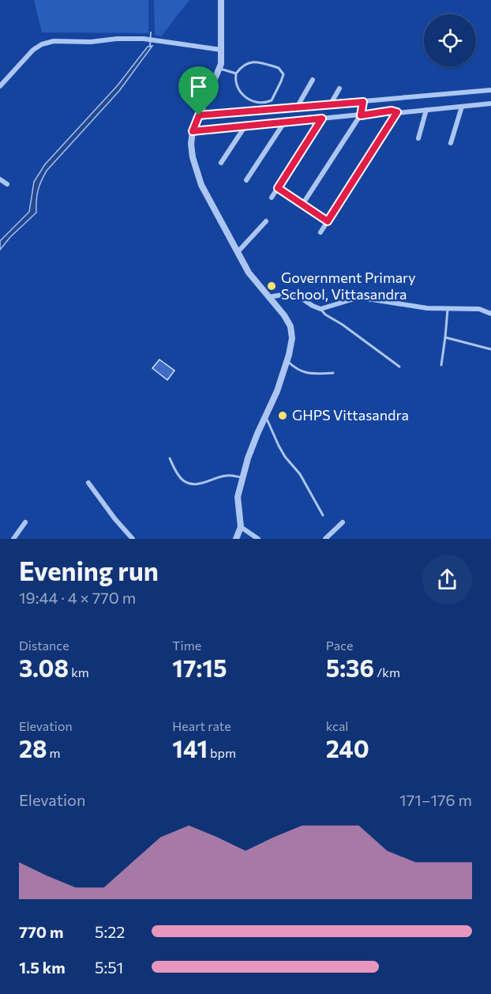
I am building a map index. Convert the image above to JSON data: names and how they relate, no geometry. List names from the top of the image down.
{
  "places": ["Government Primary School, Vittasandra", "GHPS Vittasandra"],
  "page": {
    "heading": ["Evening run", "19:44 · 4 × 770 m"],
    "stats": [
      ["Distance", "3.08 km"],
      ["Time", "17:15"],
      ["Pace", "5:36 /km"],
      ["Elevation", "28 m"],
      ["Heart rate", "141 bpm"],
      ["kcal", "240"]
    ],
    "chart": ["Elevation", "171–176 m"],
    "list": [
      {
        "name": "770 m",
        "note": "5:22"
      },
      {
        "name": "1.5 km",
        "note": "5:51"
      }
    ]
  }
}
